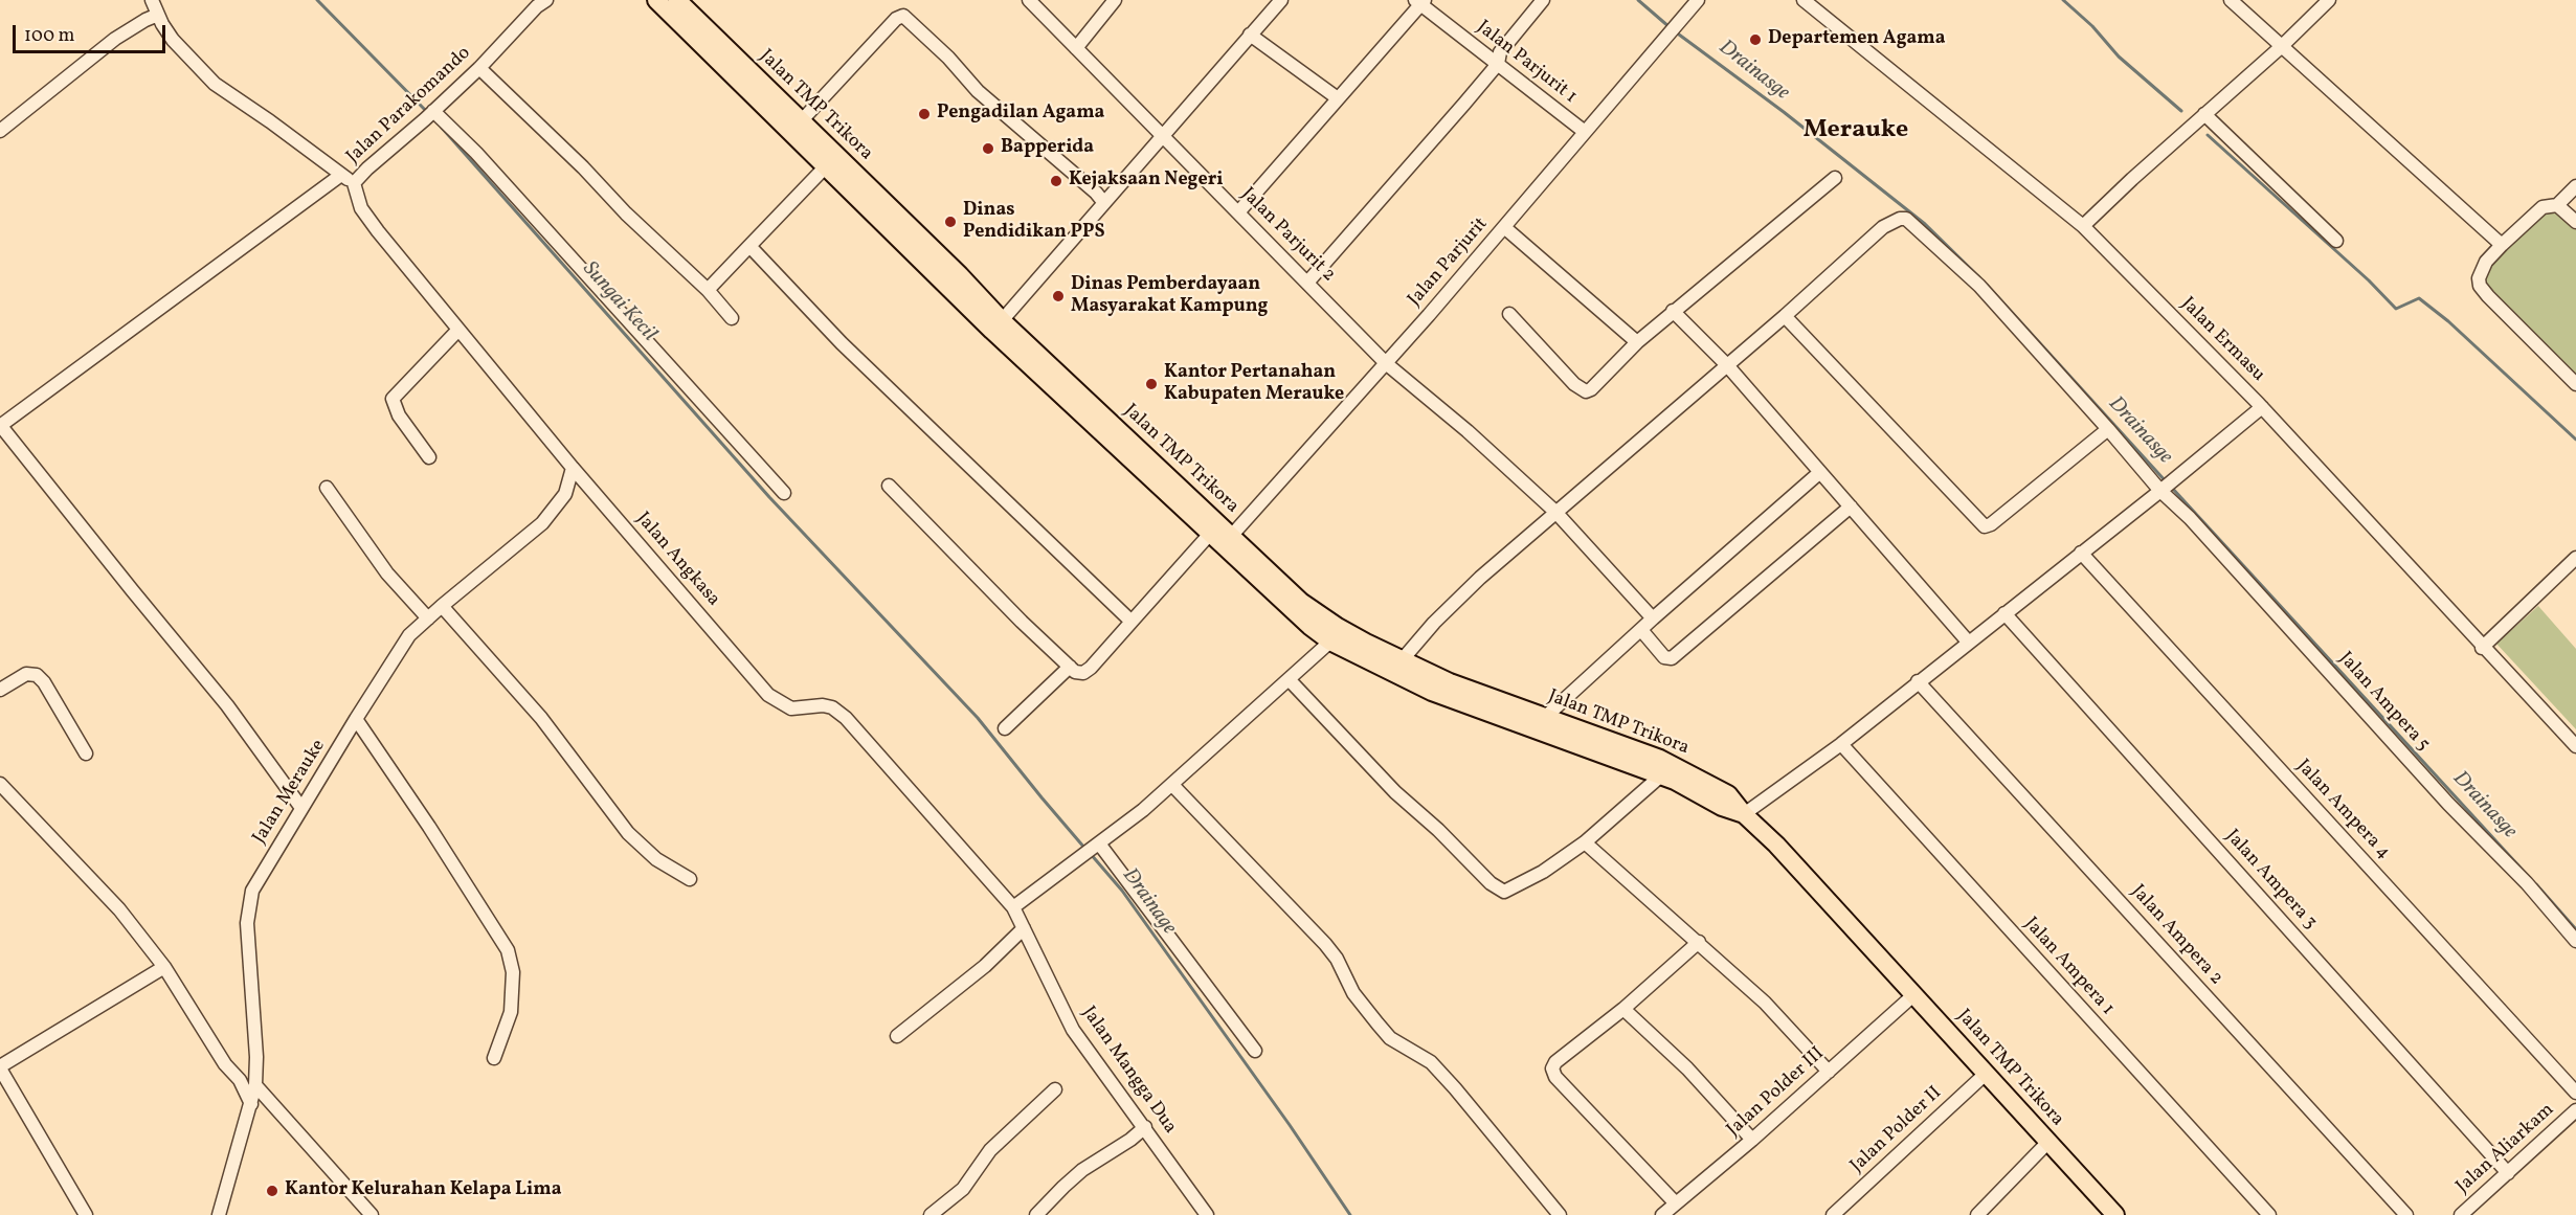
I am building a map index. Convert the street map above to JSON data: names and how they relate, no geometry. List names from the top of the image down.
{
  "streets": {
    "highway": ["Jalan TMP Trikora"],
    "street": [
      "Jalan Parjurit 1",
      "Jalan Parakomando",
      "Jalan Parjurit 2",
      "Jalan Parjurit",
      "Jalan Ermasu",
      "Jalan Angkasa",
      "Jalan Ampera 5",
      "Jalan Merauke",
      "Jalan Ampera 4",
      "Jalan Ampera 3",
      "Jalan Ampera 2",
      "Jalan Ampera 1",
      "Jalan Mangga Dua",
      "Jalan Polder III",
      "Jalan Polder II",
      "Jalan Aliarkam"
    ]
  },
  "crossings": [
    ["Jalan Parjurit 1", "Jalan Parjurit"],
    ["Jalan Parakomando", "Jalan Angkasa"],
    ["Jalan TMP Trikora", "Jalan Parjurit"],
    ["Jalan TMP Trikora", "Jalan Polder III"],
    ["Jalan TMP Trikora", "Jalan Polder II"],
    ["Jalan Parjurit 2", "Jalan Parjurit"],
    ["Jalan Angkasa", "Jalan Merauke"],
    ["Jalan Angkasa", "Jalan Mangga Dua"],
    ["Jalan Ampera 3", "Jalan Aliarkam"]
  ],
  "districts": ["Merauke"],
  "water": ["Drainasge", "Sungai Kecil", "Drainage"],
  "places": [
    "Departemen Agama",
    "Pengadilan Agama",
    "Bapperida",
    "Kejaksaan Negeri",
    "Dinas Pendidikan PPS",
    "Dinas Pemberdayaan Masyarakat Kampung",
    "Kantor Pertanahan Kabupaten Merauke",
    "Kantor Kelurahan Kelapa Lima"
  ],
  "scale_bar": "100 m"
}
